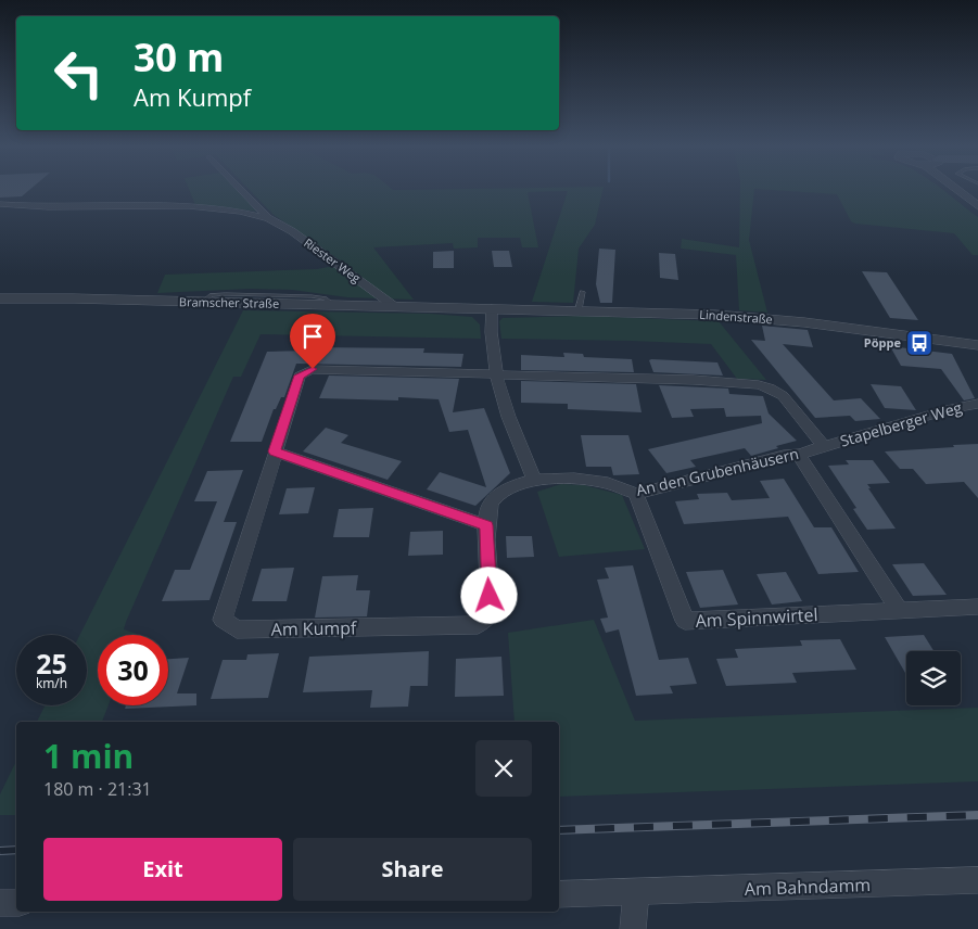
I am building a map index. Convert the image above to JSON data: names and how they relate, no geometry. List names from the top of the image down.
{
  "streets": {
    "street": [
      "Riester Weg",
      "Bramscher Straße",
      "Lindenstraße",
      "Stapelberger Weg",
      "An den Grubenhäusern",
      "Am Spinnwirtel",
      "Am Kumpf",
      "Am Bahndamm"
    ]
  },
  "crossings": [
    ["Riester Weg", "Bramscher Straße"],
    ["Bramscher Straße", "Lindenstraße"],
    ["Stapelberger Weg", "An den Grubenhäusern"],
    ["An den Grubenhäusern", "Am Spinnwirtel"],
    ["An den Grubenhäusern", "Am Kumpf"]
  ],
  "places": {
    "bus stop": ["Pöppe"]
  },
  "page": {
    "turn": ["30 m", "Am Kumpf"],
    "speed": "25 km/h",
    "limit": "30",
    "heading": ["1 min", "180 m · 21:31"],
    "buttons": ["Exit", "Share"]
  }
}
